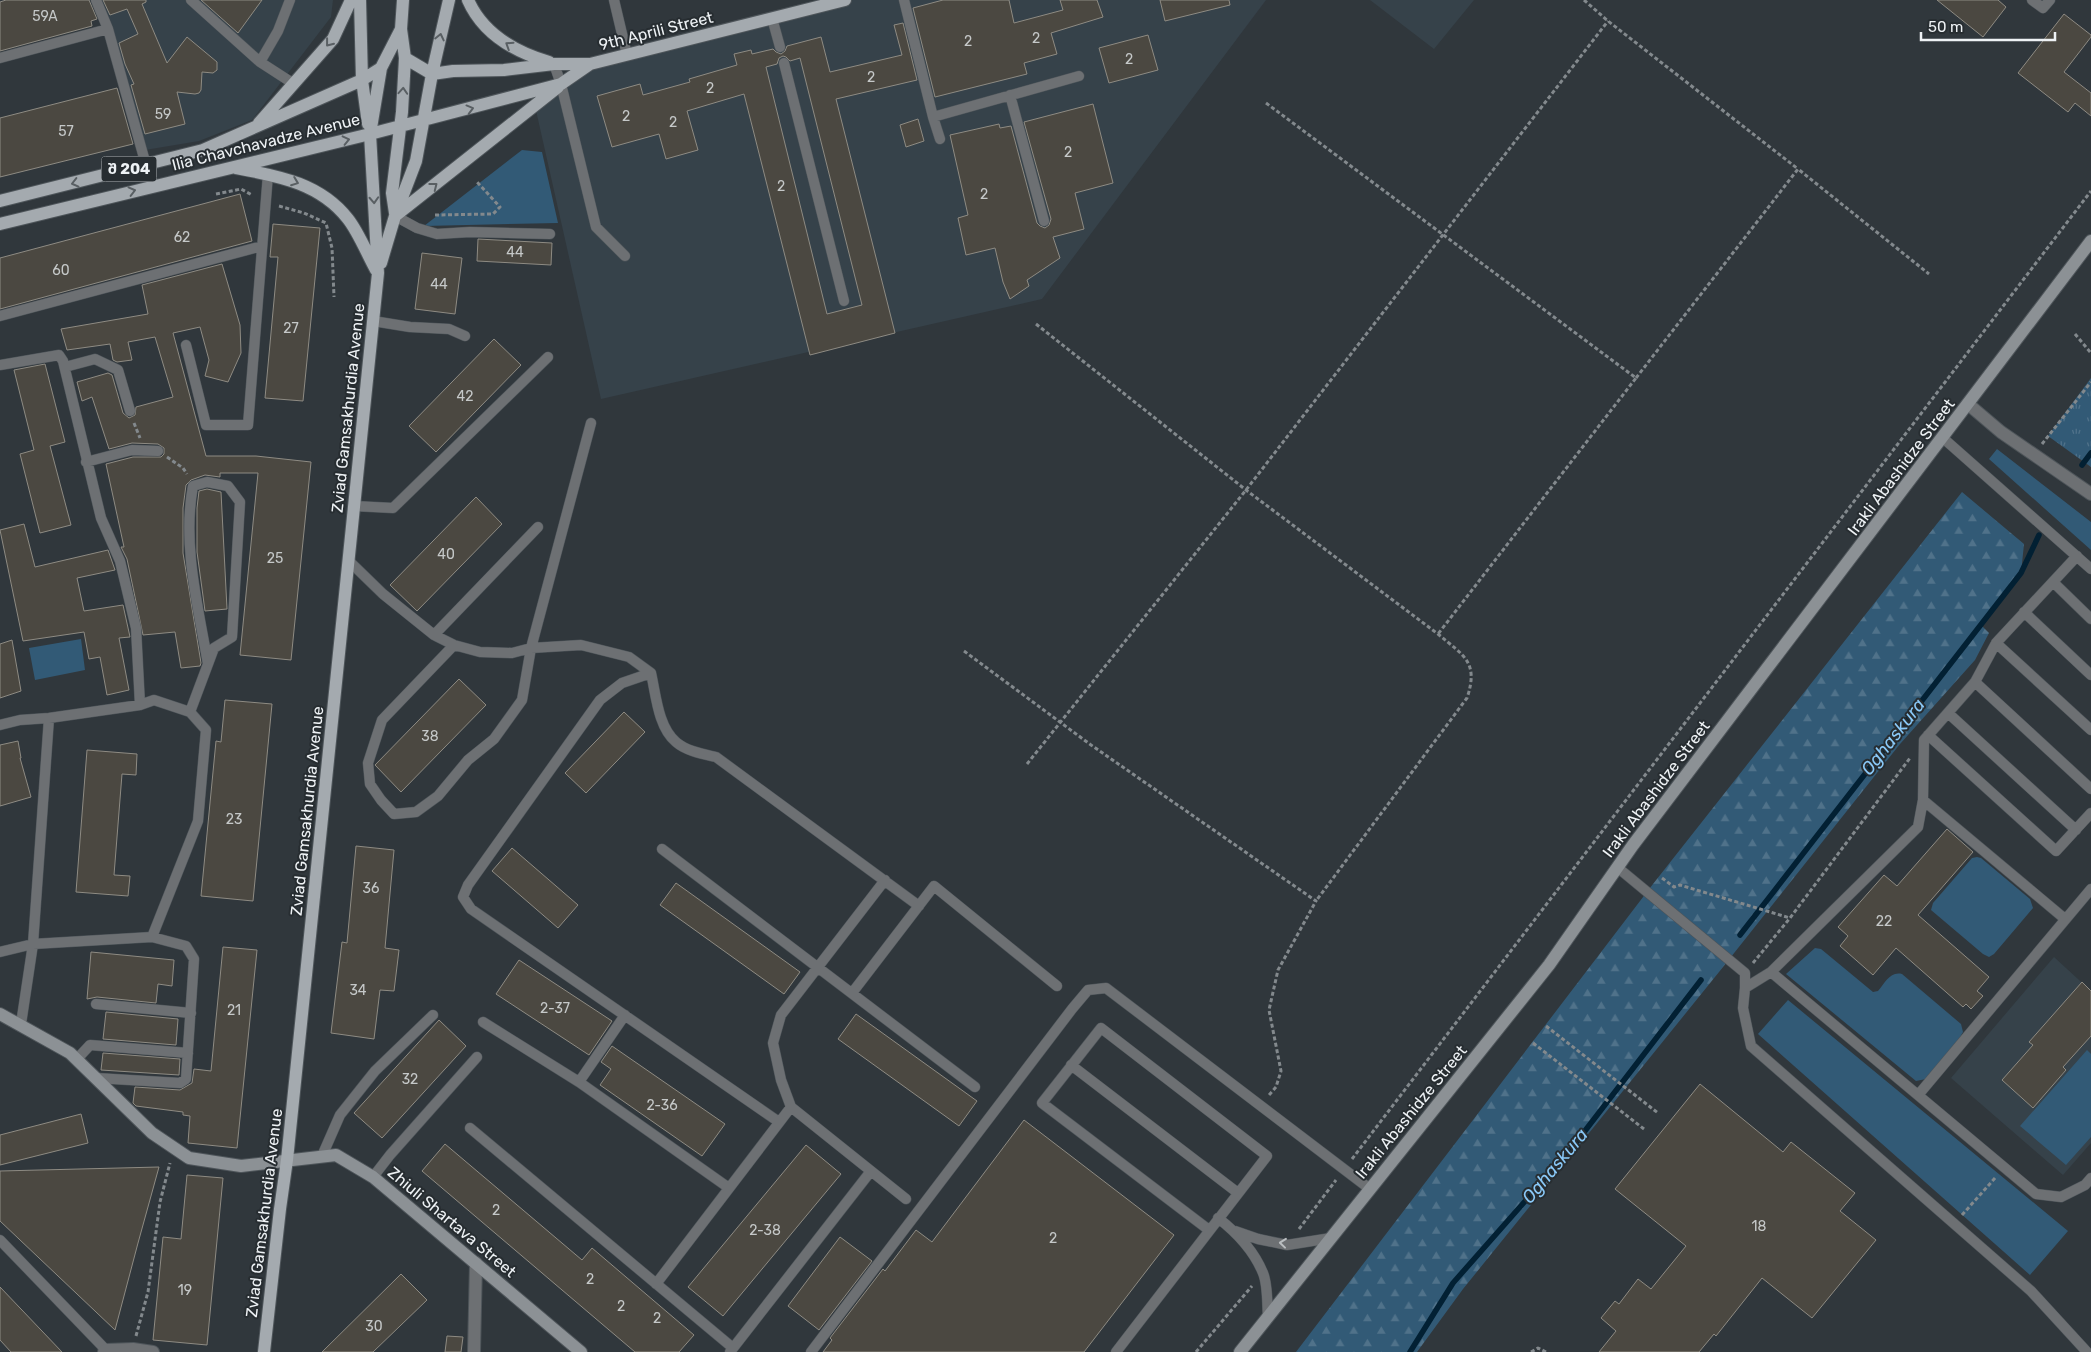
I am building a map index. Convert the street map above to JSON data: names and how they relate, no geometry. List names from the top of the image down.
{
  "streets": {
    "main road": [
      "9th Aprili Street",
      "Ilia Chavchavadze Avenue",
      "შ 204",
      "Zviad Gamsakhurdia Avenue",
      "Irakli Abashidze Street",
      "Zhiuli Shartava Street"
    ]
  },
  "crossings": [
    ["Ilia Chavchavadze Avenue", "Zviad Gamsakhurdia Avenue"],
    ["Zviad Gamsakhurdia Avenue", "Zhiuli Shartava Street"]
  ],
  "water": ["Oghaskura"],
  "house_numbers": [
    "59A",
    "2",
    "2",
    "2",
    "2",
    "2",
    "59",
    "2",
    "2",
    "57",
    "2",
    "2",
    "2",
    "62",
    "44",
    "60",
    "44",
    "27",
    "42",
    "40",
    "25",
    "38",
    "23",
    "36",
    "22",
    "34",
    "2-37",
    "21",
    "32",
    "2-36",
    "2",
    "18",
    "2-38",
    "2",
    "2",
    "19",
    "2",
    "2",
    "30"
  ],
  "scale_bar": "50 m"
}
